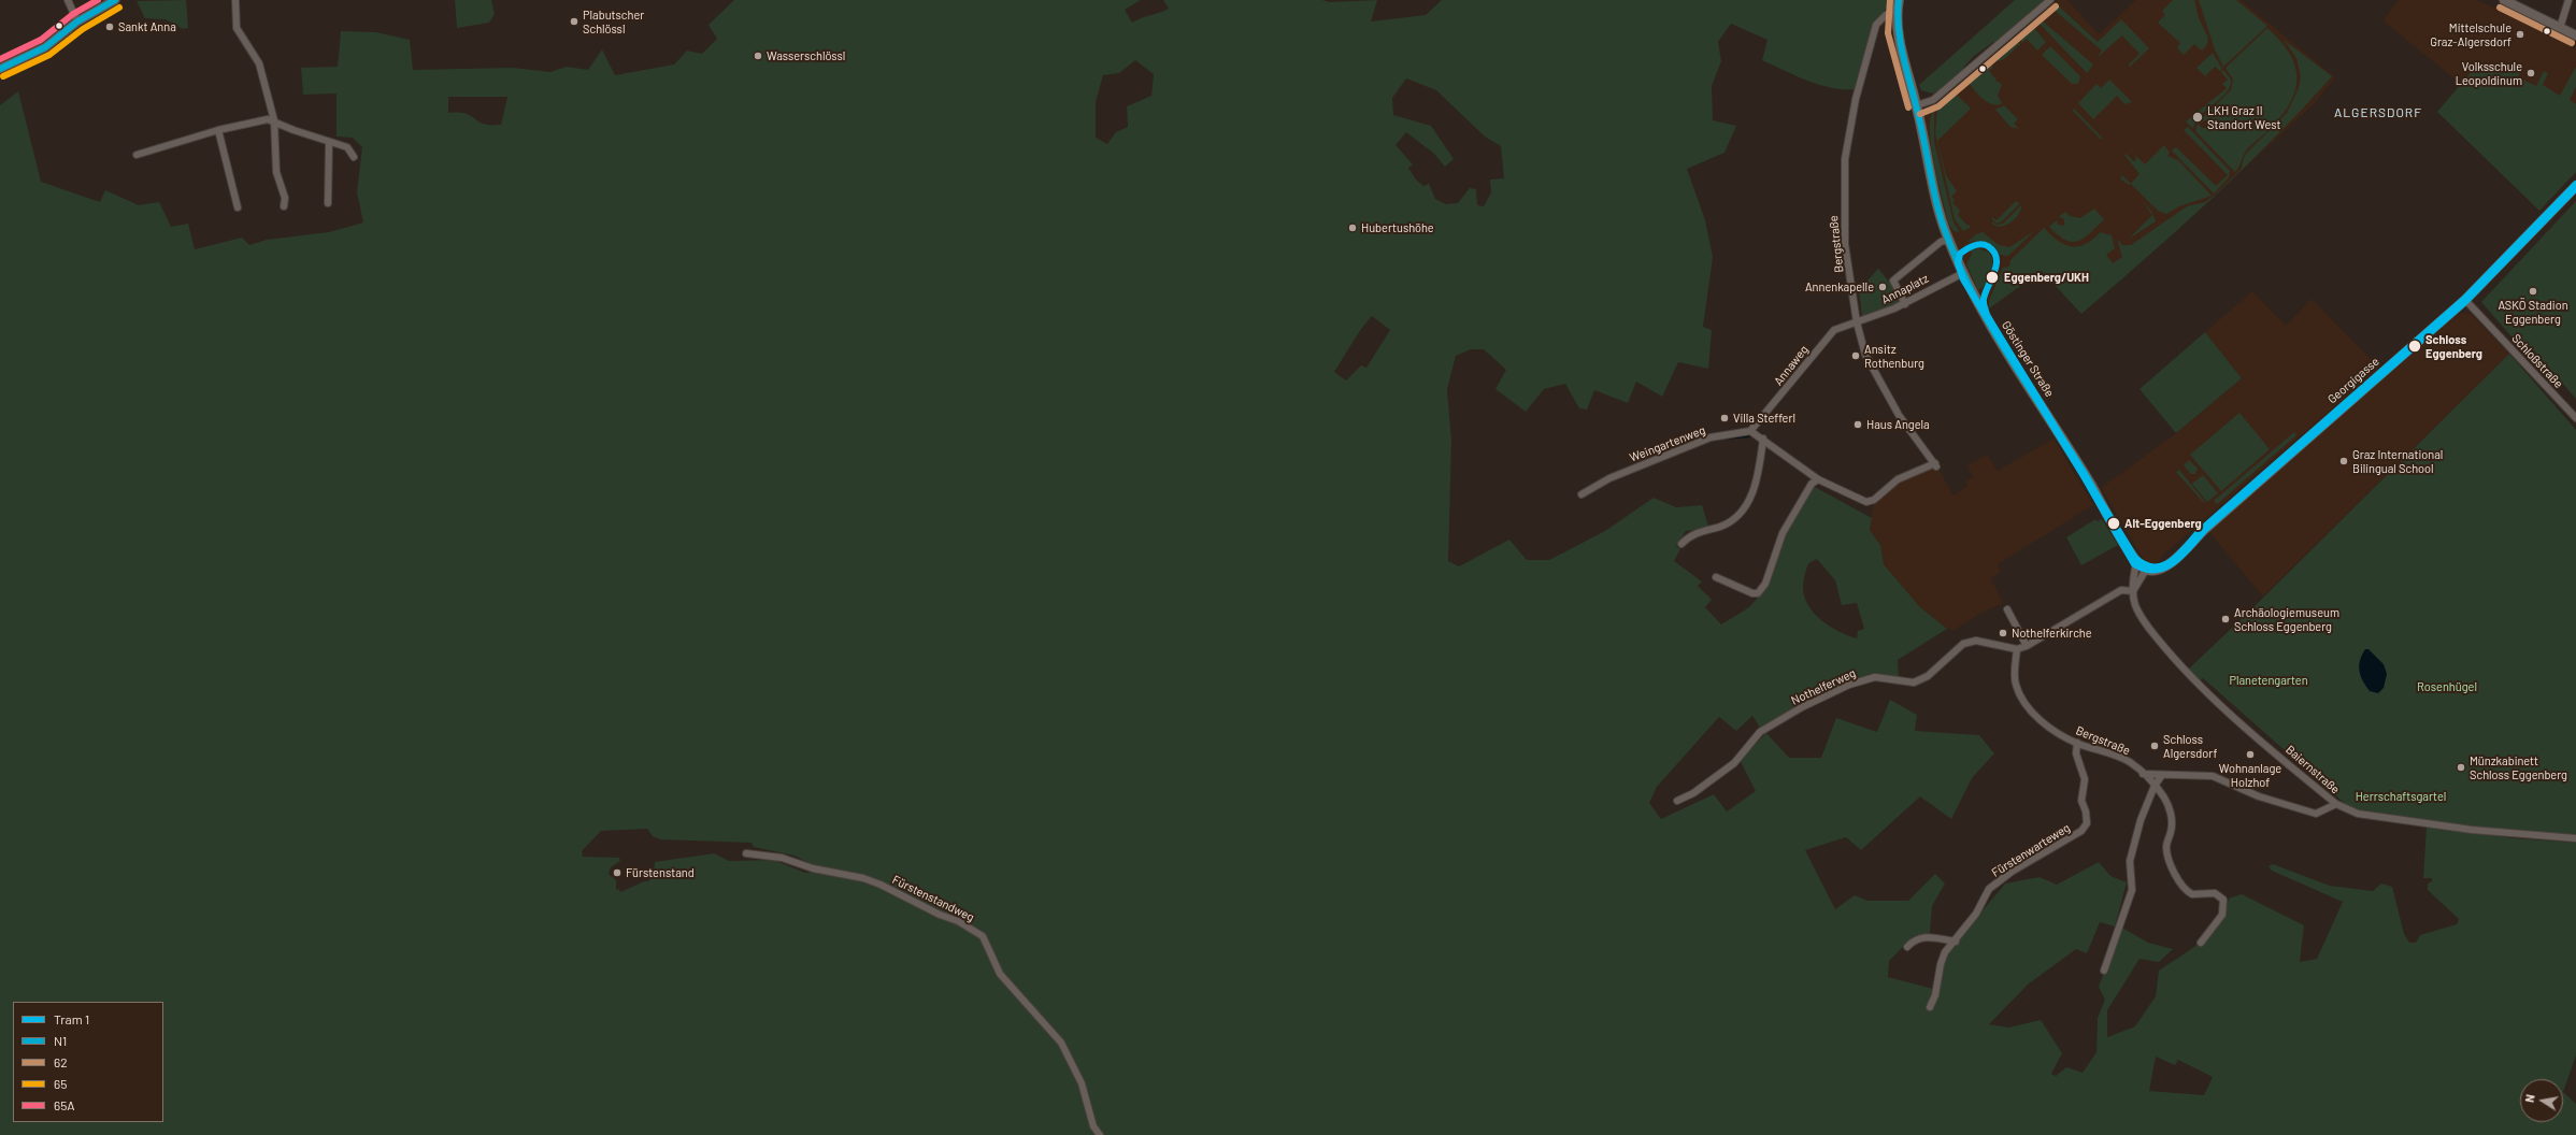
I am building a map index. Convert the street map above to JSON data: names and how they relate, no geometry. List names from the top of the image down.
{
  "streets": {
    "main road": ["Göstinger Straße", "Georgigasse"],
    "street": [
      "Bergstraße",
      "Annaplatz",
      "Schloßstraße",
      "Annaweg",
      "Weingartenweg",
      "Nothelferweg",
      "Baiernstraße",
      "Fürstenwarteweg",
      "Fürstenstandweg"
    ]
  },
  "crossings": [
    ["Bergstraße", "Annaplatz"],
    ["Bergstraße", "Göstinger Straße"],
    ["Bergstraße", "Annaweg"],
    ["Bergstraße", "Nothelferweg"],
    ["Bergstraße", "Fürstenwarteweg"],
    ["Annaplatz", "Göstinger Straße"],
    ["Annaplatz", "Annaweg"],
    ["Göstinger Straße", "Baiernstraße"],
    ["Schloßstraße", "Georgigasse"],
    ["Annaweg", "Weingartenweg"]
  ],
  "districts": ["ALGERSDORF"],
  "parks": ["Planetengarten", "Rosenhügel", "Herrschaftsgartel"],
  "places": [
    "Plabutscher Schlössl",
    "Sankt Anna",
    "Mittelschule Graz-Algersdorf",
    "Wasserschlössl",
    "Volksschule Leopoldinum",
    "LKH Graz II Standort West",
    "Hubertushöhe",
    "Eggenberg/UKH",
    "Annenkapelle",
    "ASKÖ Stadion Eggenberg",
    "Schloss Eggenberg",
    "Ansitz Rothenburg",
    "Villa Stefferl",
    "Haus Angela",
    "Graz International Bilingual School",
    "Alt-Eggenberg",
    "Archäologiemuseum Schloss Eggenberg",
    "Nothelferkirche",
    "Schloss Algersdorf",
    "Wohnanlage Holzhof",
    "Münzkabinett Schloss Eggenberg",
    "Fürstenstand"
  ],
  "lines": [
    "transit line N1",
    "transit line 62",
    "transit line 65A",
    "transit line 65",
    "tram line 1"
  ],
  "legend": [
    "Tram 1",
    "N1",
    "62",
    "65",
    "65A"
  ],
  "north": "left"
}
